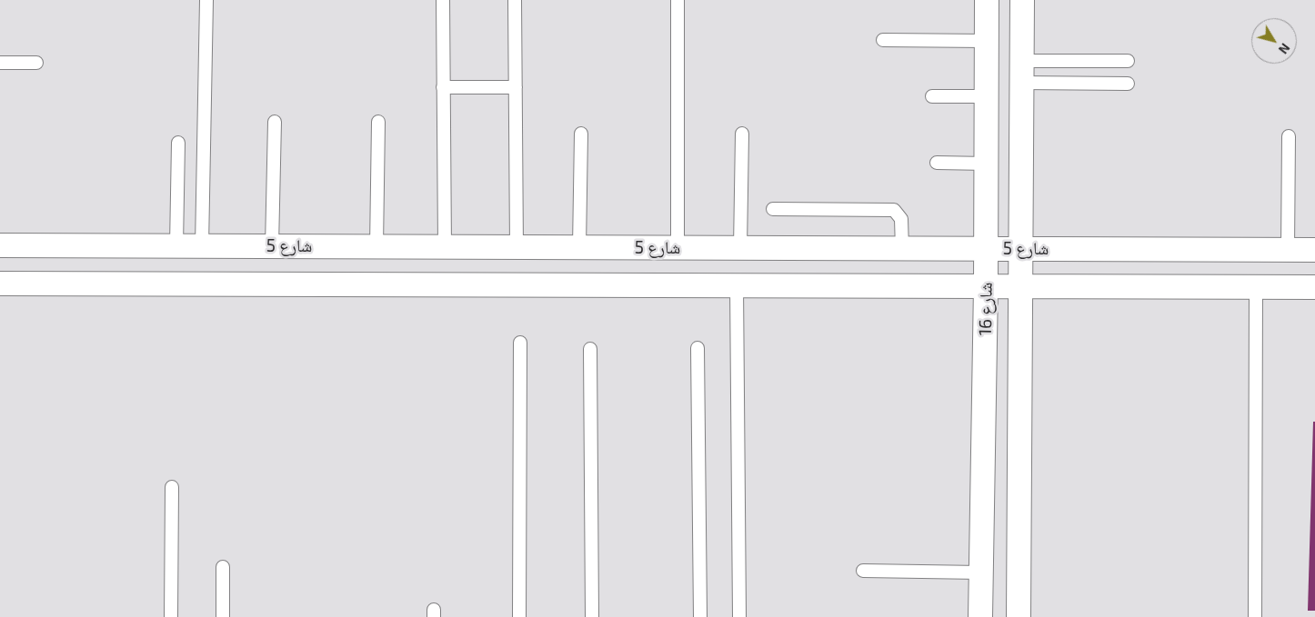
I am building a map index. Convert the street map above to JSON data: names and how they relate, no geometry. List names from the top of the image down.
{
  "streets": {
    "street": ["شارع 5", "شارع 16"]
  },
  "crossings": [
    ["شارع 5", "شارع 16"]
  ],
  "north": "bottom right"
}
